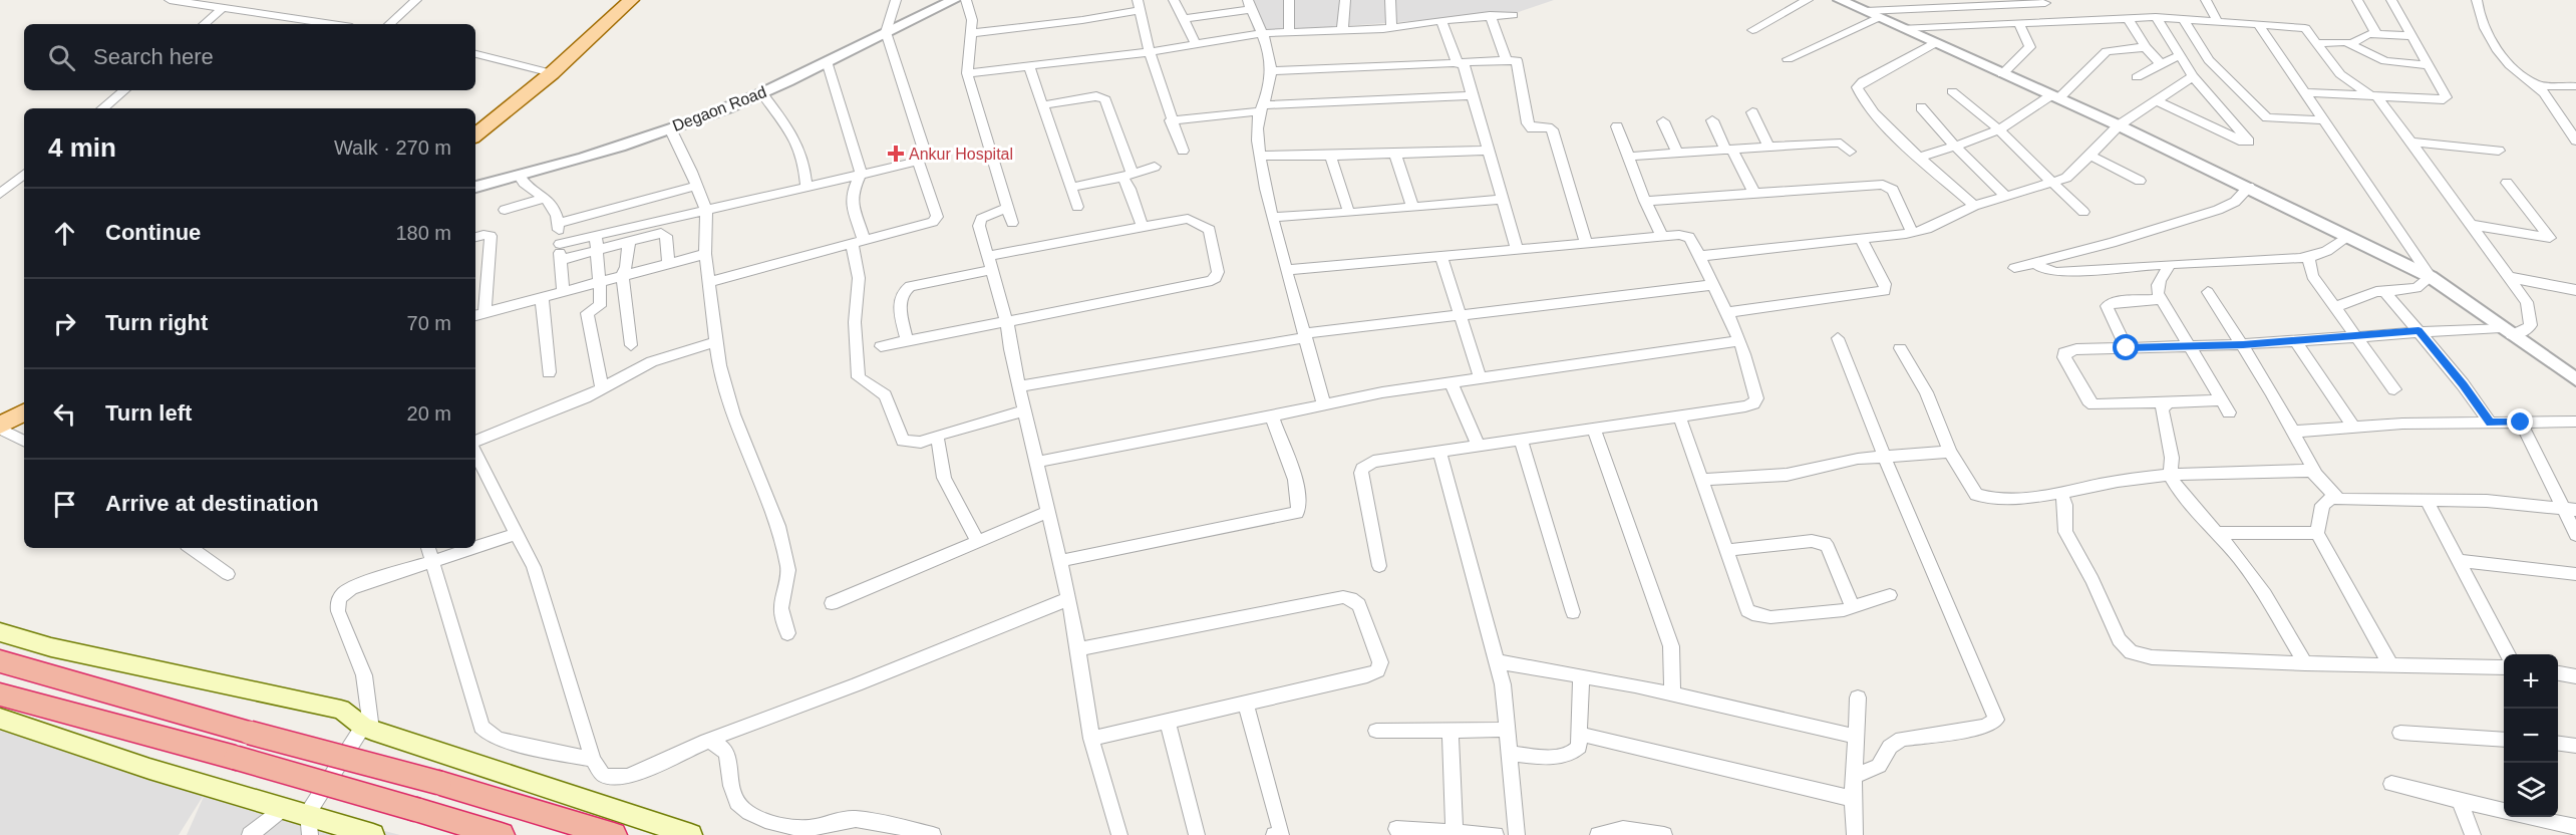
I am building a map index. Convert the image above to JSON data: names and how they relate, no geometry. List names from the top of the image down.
{
  "streets": {
    "street": ["Degaon Road"]
  },
  "places": {
    "health": ["Ankur Hospital"]
  },
  "page": {
    "search": "Search here",
    "heading": ["4 min", "Walk · 270 m"],
    "list": [
      ["Continue", "180 m"],
      ["Turn right", "70 m"],
      ["Turn left", "20 m"],
      "Arrive at destination"
    ],
    "map_buttons": ["+", "−"]
  }
}
